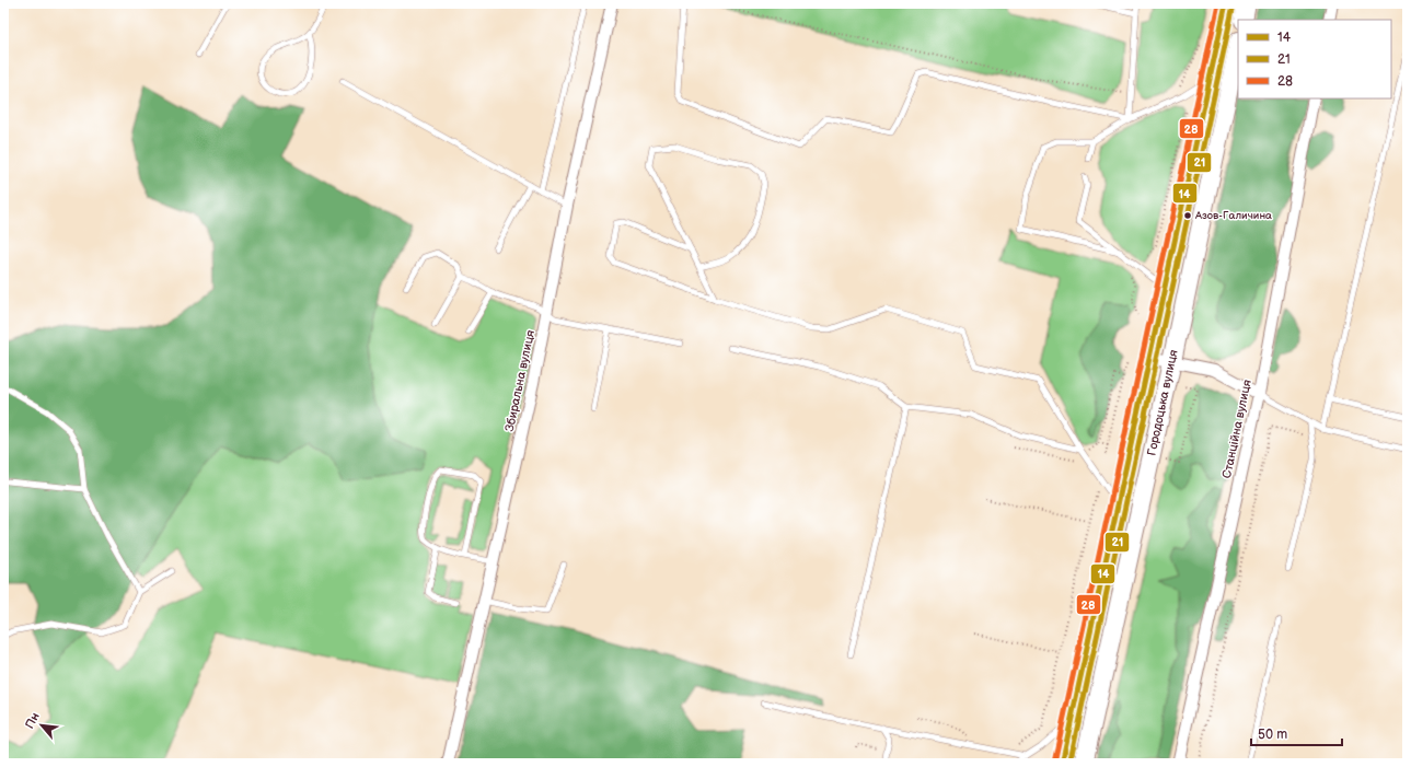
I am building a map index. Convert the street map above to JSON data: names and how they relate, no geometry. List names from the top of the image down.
{
  "streets": {
    "main road": ["Городоцька вулиця"],
    "street": ["Збиральна вулиця", "Станційна вулиця"]
  },
  "places": ["Азов-Галичина"],
  "lines": ["transit line 14", "transit line 28", "transit line 21"],
  "legend": ["14", "21", "28"],
  "scale_bar": "50 m",
  "north": "top left"
}
